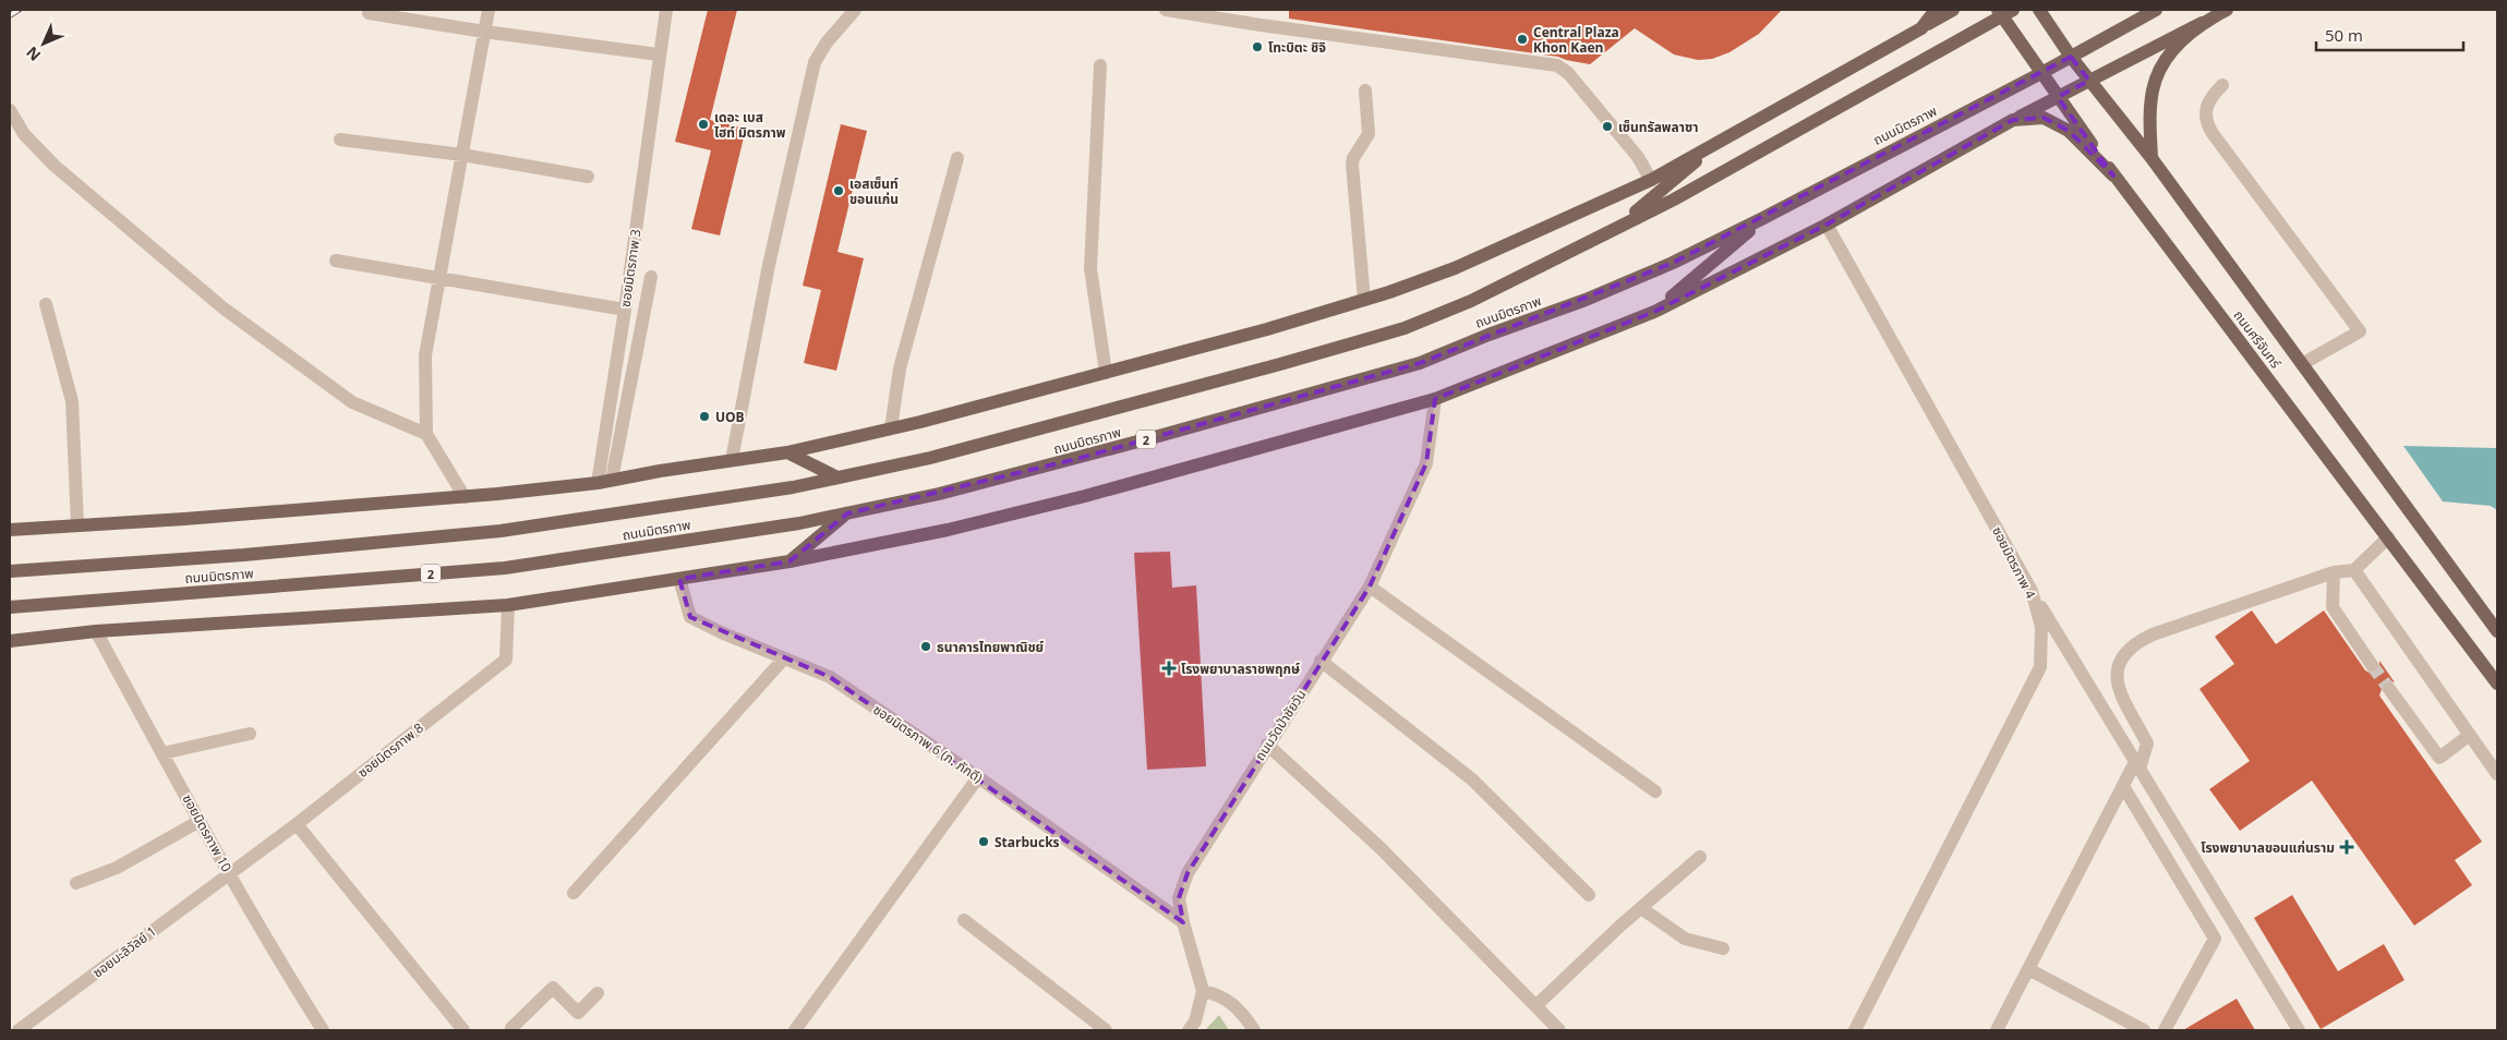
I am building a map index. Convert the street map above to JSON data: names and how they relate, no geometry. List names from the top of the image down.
{
  "streets": {
    "main road": ["ถนนมิตรภาพ", "ถนนศรีจันทร์", "2"],
    "street": [
      "ซอยมิตรภาพ 3",
      "ซอยมิตรภาพ 4",
      "ถนนวัดป่าชัยวัน",
      "ซอยมิตรภาพ 6 (ภ. ภักดี)",
      "ซอยมิตรภาพ 8",
      "ซอยมิตรภาพ 10",
      "ซอยมะลิวัลย์ 1"
    ]
  },
  "crossings": [
    ["ถนนมิตรภาพ", "ถนนศรีจันทร์"],
    ["ถนนวัดป่าชัยวัน", "ซอยมิตรภาพ 6 (ภ. ภักดี)"],
    ["ซอยมิตรภาพ 8", "ซอยมิตรภาพ 10"],
    ["ซอยมิตรภาพ 8", "ซอยมะลิวัลย์ 1"],
    ["ซอยมิตรภาพ 10", "ซอยมะลิวัลย์ 1"]
  ],
  "places": {
    "other": [
      "Central Plaza Khon Kaen",
      "โทะบิตะ ชิจิ",
      "เดอะ เบส ไฮท์ มิตรภาพ",
      "เซ็นทรัลพลาซา",
      "เอสเซ็นท์ ขอนแก่น",
      "UOB",
      "ธนาคารไทยพาณิชย์",
      "Starbucks"
    ],
    "health": ["โรงพยาบาลราชพฤกษ์", "โรงพยาบาลขอนแก่นราม"]
  },
  "scale_bar": "50 m",
  "north": "bottom left"
}
